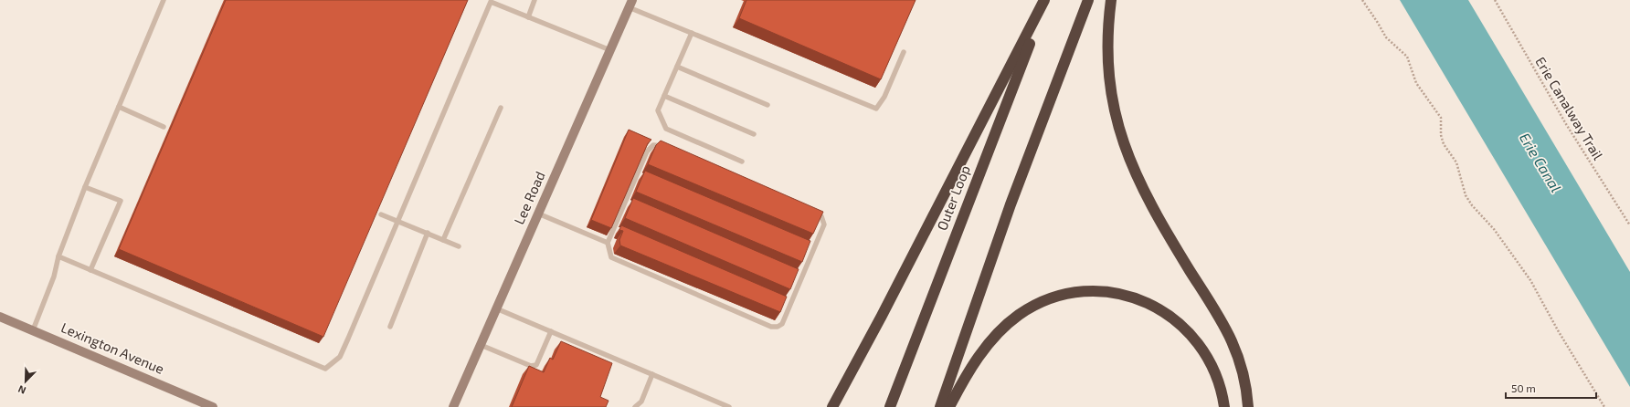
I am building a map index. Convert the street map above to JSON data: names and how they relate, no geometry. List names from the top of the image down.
{
  "streets": {
    "highway": ["Outer Loop"],
    "street": ["Lee Road", "Lexington Avenue"],
    "path": ["Erie Canalway Trail"]
  },
  "water": ["Erie Canal"],
  "scale_bar": "50 m",
  "north": "bottom left"
}
